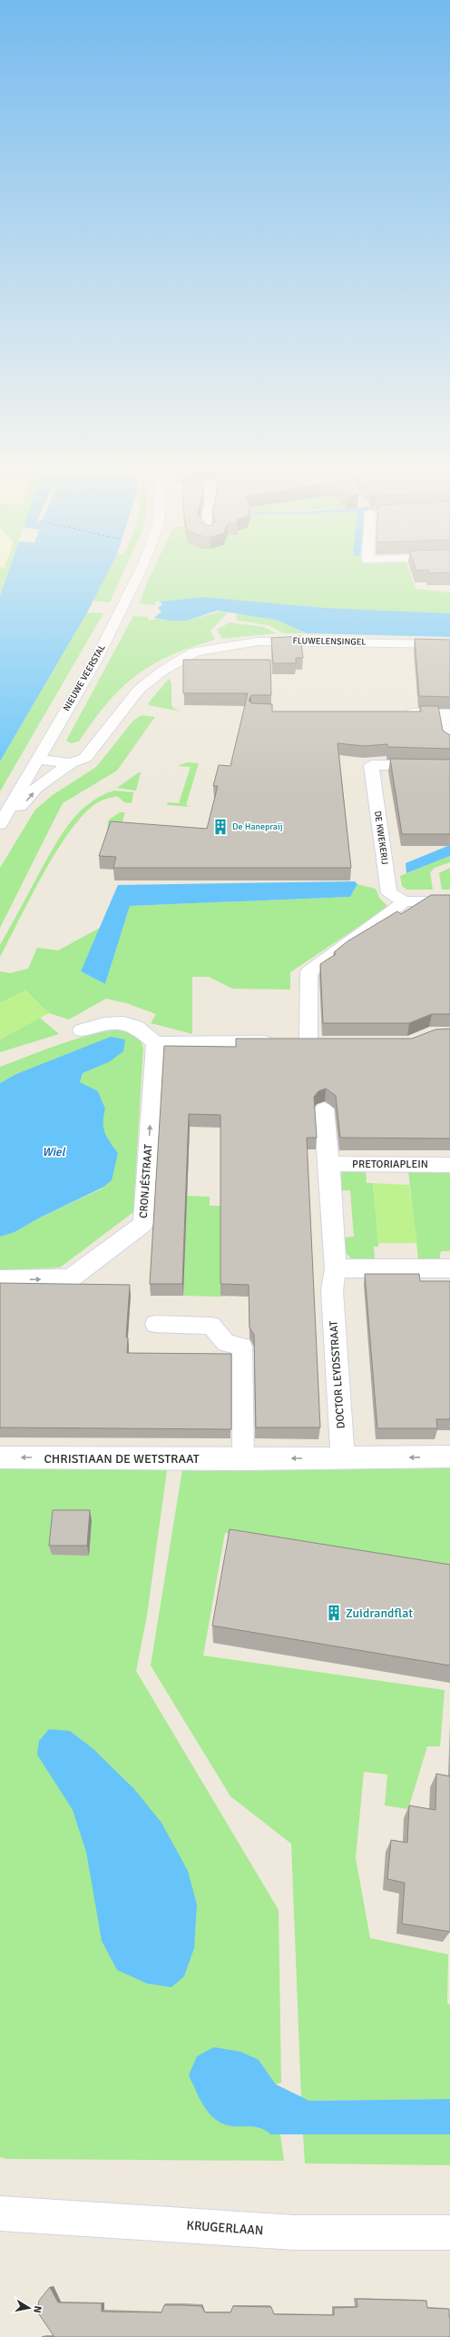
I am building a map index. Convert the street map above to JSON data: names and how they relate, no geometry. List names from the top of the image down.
{
  "streets": {
    "street": [
      "FLUWELENSINGEL",
      "NIEUWE VEERSTAL",
      "DE KWEKERIJ",
      "PRETORIAPLEIN",
      "CRONJÉSTRAAT",
      "DOCTOR LEYDSSTRAAT",
      "CHRISTIAAN DE WETSTRAAT",
      "KRUGERLAAN"
    ]
  },
  "crossings": [
    ["FLUWELENSINGEL", "NIEUWE VEERSTAL"],
    ["DOCTOR LEYDSSTRAAT", "CHRISTIAAN DE WETSTRAAT"]
  ],
  "one_way": ["CRONJÉSTRAAT", "CHRISTIAAN DE WETSTRAAT"],
  "water": ["Wiel"],
  "places": {
    "building": ["De Hanepraij", "Zuidrandflat"]
  },
  "north": "right"
}
